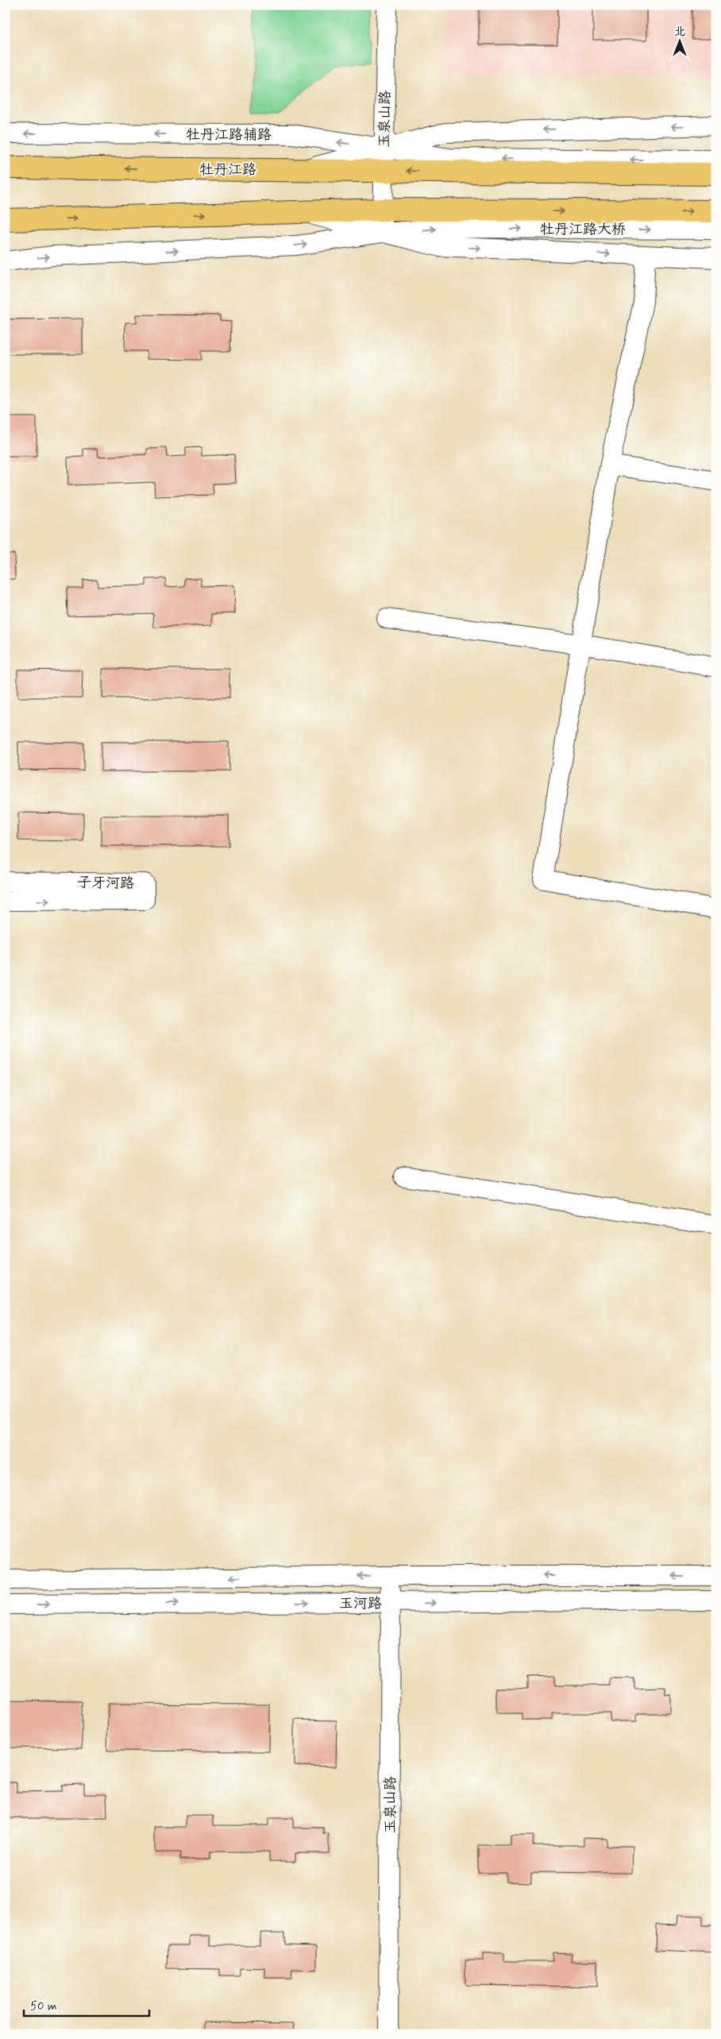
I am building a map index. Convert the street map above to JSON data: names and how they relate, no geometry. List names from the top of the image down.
{
  "streets": {
    "main road": ["牡丹江路", "牡丹江路大桥"],
    "street": [
      "玉泉山路",
      "牡丹江路辅路",
      "子牙河路",
      "玉河路"
    ]
  },
  "crossings": [
    ["玉泉山路", "牡丹江路辅路"],
    ["玉泉山路", "牡丹江路"],
    ["玉泉山路", "玉河路"],
    ["牡丹江路辅路", "牡丹江路"]
  ],
  "scale_bar": "50 m",
  "north": "top"
}
